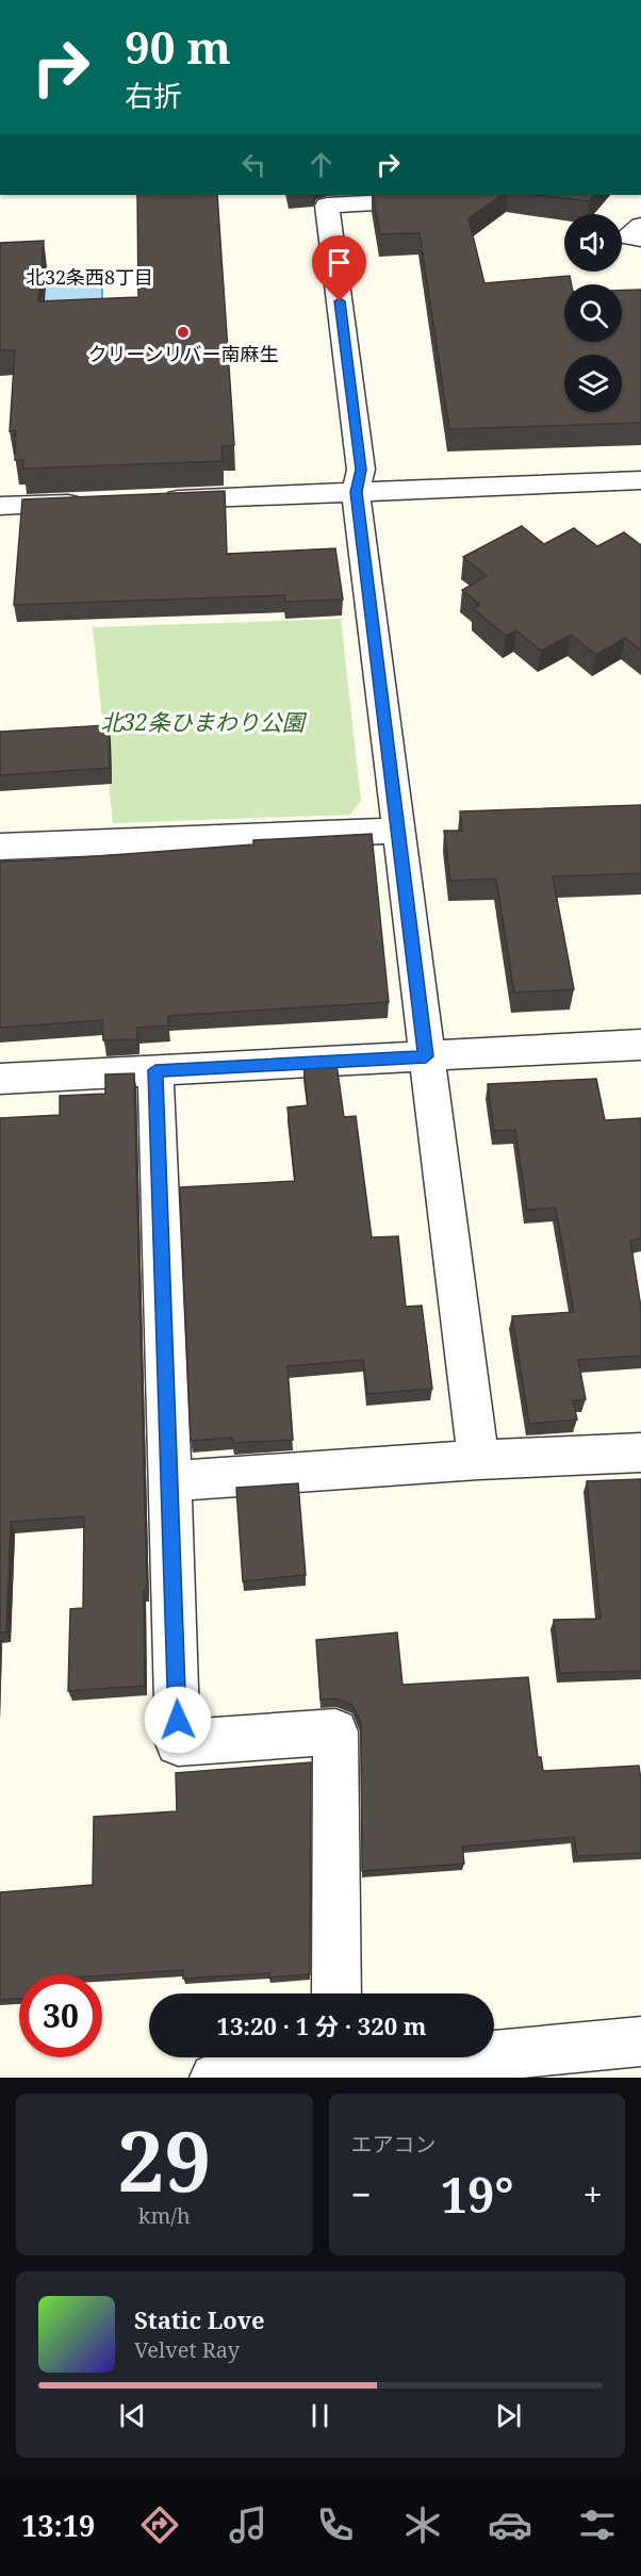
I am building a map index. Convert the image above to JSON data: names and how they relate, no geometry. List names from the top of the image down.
{
  "districts": ["北32条西8丁目"],
  "parks": ["北32条ひまわり公園"],
  "places": ["クリーンリバー南麻生"],
  "page": {
    "turn": ["90 m", "右折"],
    "limit": "30",
    "trip": "13:20 · 1 分 · 320 m",
    "tile": [
      ["29", "km/h"],
      "エアコン"
    ],
    "heat": ["−", "19°", "+"],
    "song": ["Static Love", "Velvet Ray"],
    "tabs": "13:19"
  }
}
